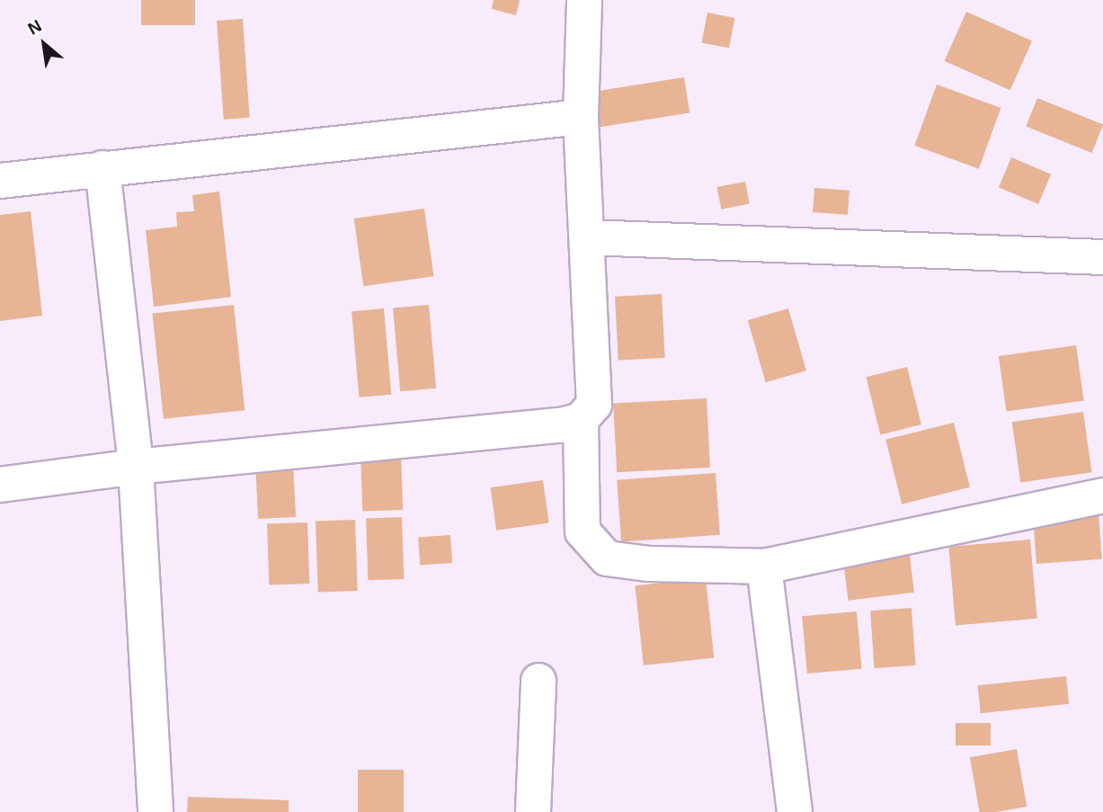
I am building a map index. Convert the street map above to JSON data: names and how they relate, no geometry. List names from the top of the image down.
{
  "north": "top left"
}
